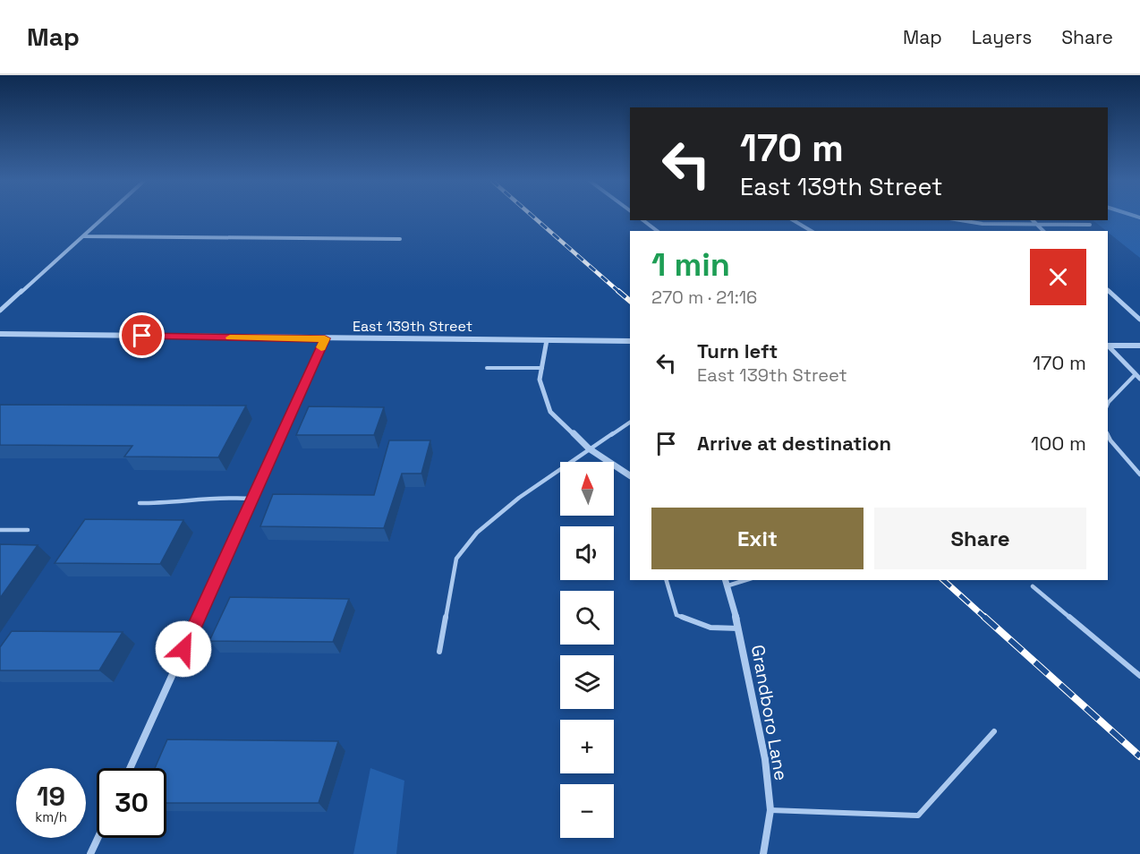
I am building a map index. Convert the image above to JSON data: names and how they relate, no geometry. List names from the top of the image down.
{
  "streets": {
    "street": ["East 139th Street", "Grandboro Lane"]
  },
  "north": "top",
  "page": {
    "header": "Map",
    "nav": ["Map", "Layers", "Share"],
    "turn": ["170 m", "East 139th Street"],
    "heading": ["1 min", "270 m · 21:16"],
    "list": [
      {
        "name": "Turn left",
        "note": "East 139th Street",
        "value": "170 m"
      },
      {
        "name": "Arrive at destination",
        "value": "100 m"
      }
    ],
    "map_buttons": ["+", "−"],
    "buttons": ["Exit", "Share"],
    "speed": "19 km/h",
    "limit": "30"
  }
}
